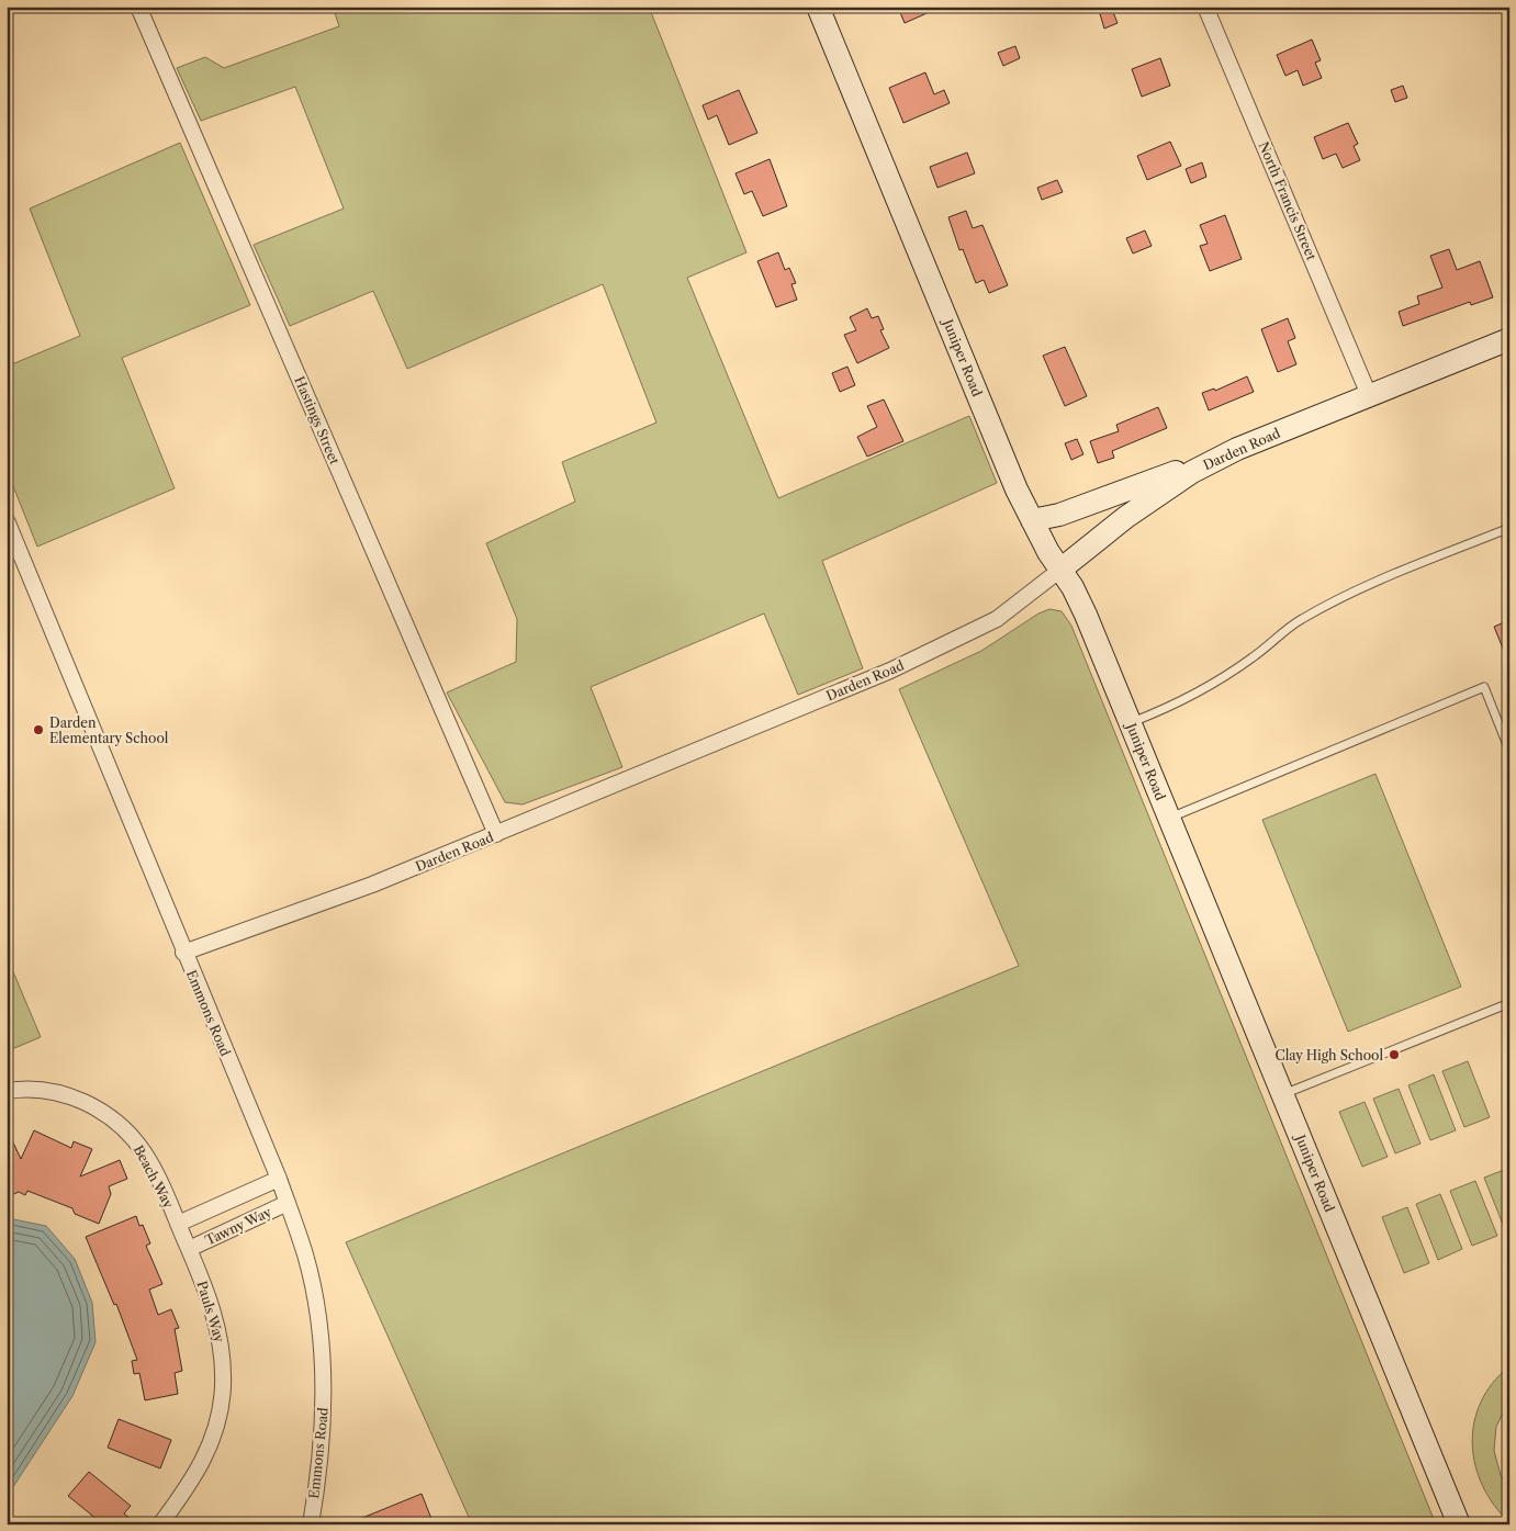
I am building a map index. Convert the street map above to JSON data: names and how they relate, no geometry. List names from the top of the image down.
{
  "streets": {
    "street": [
      "North Francis Street",
      "Juniper Road",
      "Hastings Street",
      "Darden Road",
      "Emmons Road",
      "Beach Way",
      "Tawny Way",
      "Pauls Way"
    ]
  },
  "crossings": [
    ["North Francis Street", "Darden Road"],
    ["Juniper Road", "Darden Road"],
    ["Hastings Street", "Darden Road"],
    ["Darden Road", "Emmons Road"],
    ["Emmons Road", "Beach Way"],
    ["Emmons Road", "Tawny Way"],
    ["Beach Way", "Tawny Way"],
    ["Beach Way", "Pauls Way"],
    ["Tawny Way", "Pauls Way"]
  ],
  "places": ["Darden Elementary School", "Clay High School"]
}
